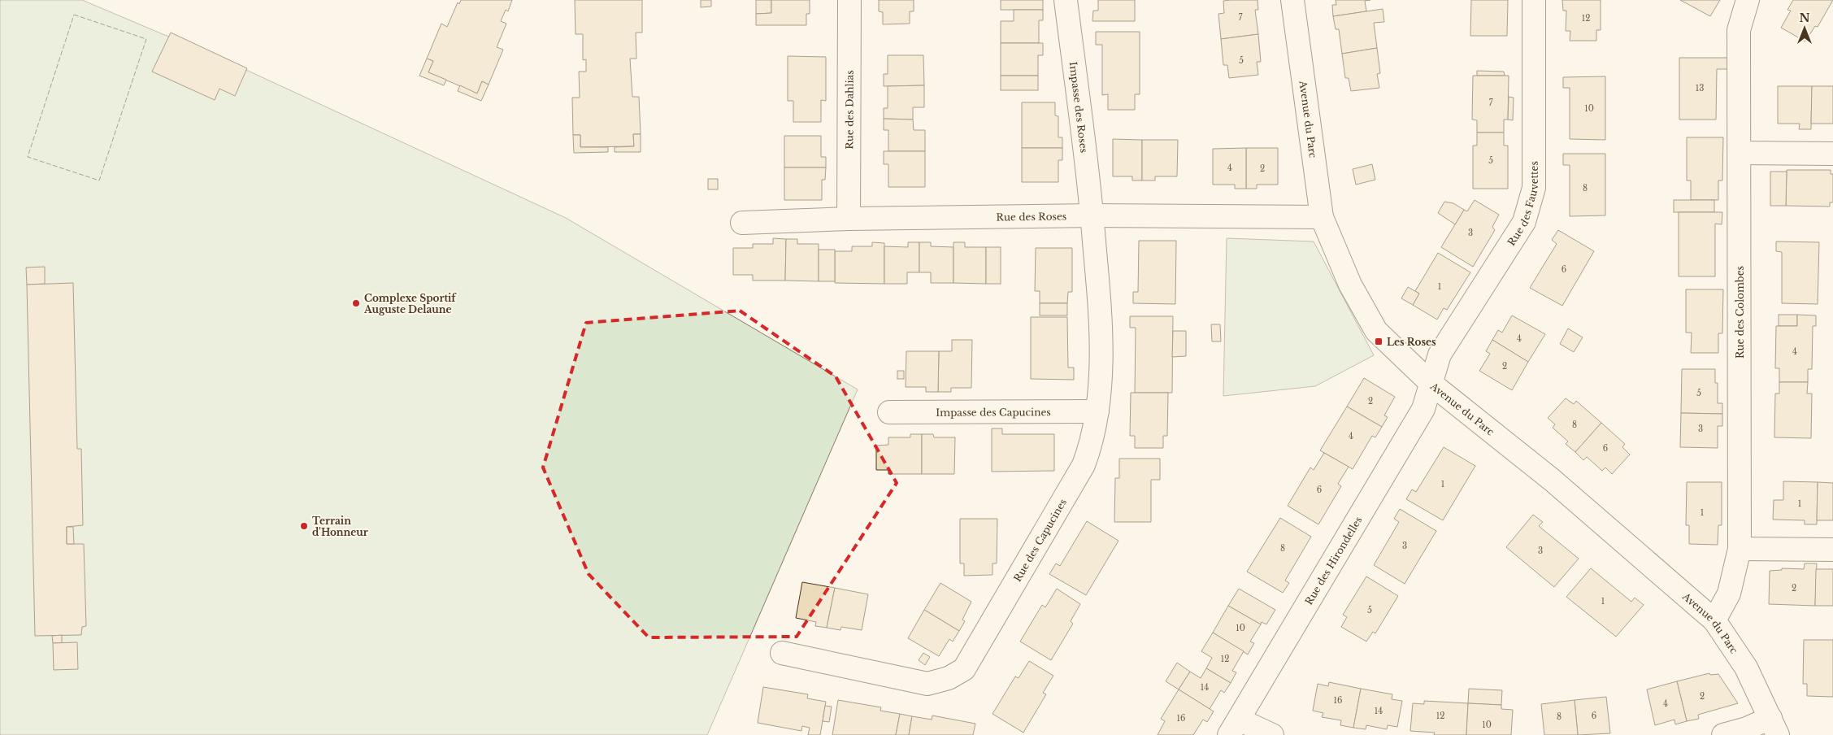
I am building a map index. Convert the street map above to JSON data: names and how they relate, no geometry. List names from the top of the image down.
{
  "streets": {
    "street": [
      "Impasse des Roses",
      "Rue des Dahlias",
      "Avenue du Parc",
      "Rue des Fauvettes",
      "Rue des Roses",
      "Rue des Colombes",
      "Impasse des Capucines",
      "Rue des Capucines",
      "Rue des Hirondelles"
    ]
  },
  "crossings": [
    ["Impasse des Roses", "Rue des Roses"],
    ["Impasse des Roses", "Rue des Capucines"],
    ["Rue des Dahlias", "Rue des Roses"],
    ["Avenue du Parc", "Rue des Fauvettes"],
    ["Avenue du Parc", "Rue des Roses"],
    ["Avenue du Parc", "Rue des Colombes"],
    ["Avenue du Parc", "Rue des Hirondelles"],
    ["Rue des Fauvettes", "Rue des Hirondelles"],
    ["Rue des Roses", "Rue des Capucines"],
    ["Impasse des Capucines", "Rue des Capucines"]
  ],
  "places": {
    "other": ["Complexe Sportif Auguste Delaune", "Terrain d'Honneur"],
    "transit": ["Les Roses"]
  },
  "house_numbers": [
    "7",
    "12",
    "5",
    "13",
    "7",
    "10",
    "5",
    "4",
    "2",
    "8",
    "3",
    "6",
    "1",
    "4",
    "4",
    "2",
    "5",
    "2",
    "8",
    "3",
    "4",
    "6",
    "1",
    "6",
    "1",
    "1",
    "3",
    "8",
    "3",
    "2",
    "1",
    "5",
    "10",
    "12",
    "14",
    "2",
    "16",
    "4",
    "14",
    "12",
    "6",
    "8",
    "16",
    "10"
  ],
  "north": "top"
}
